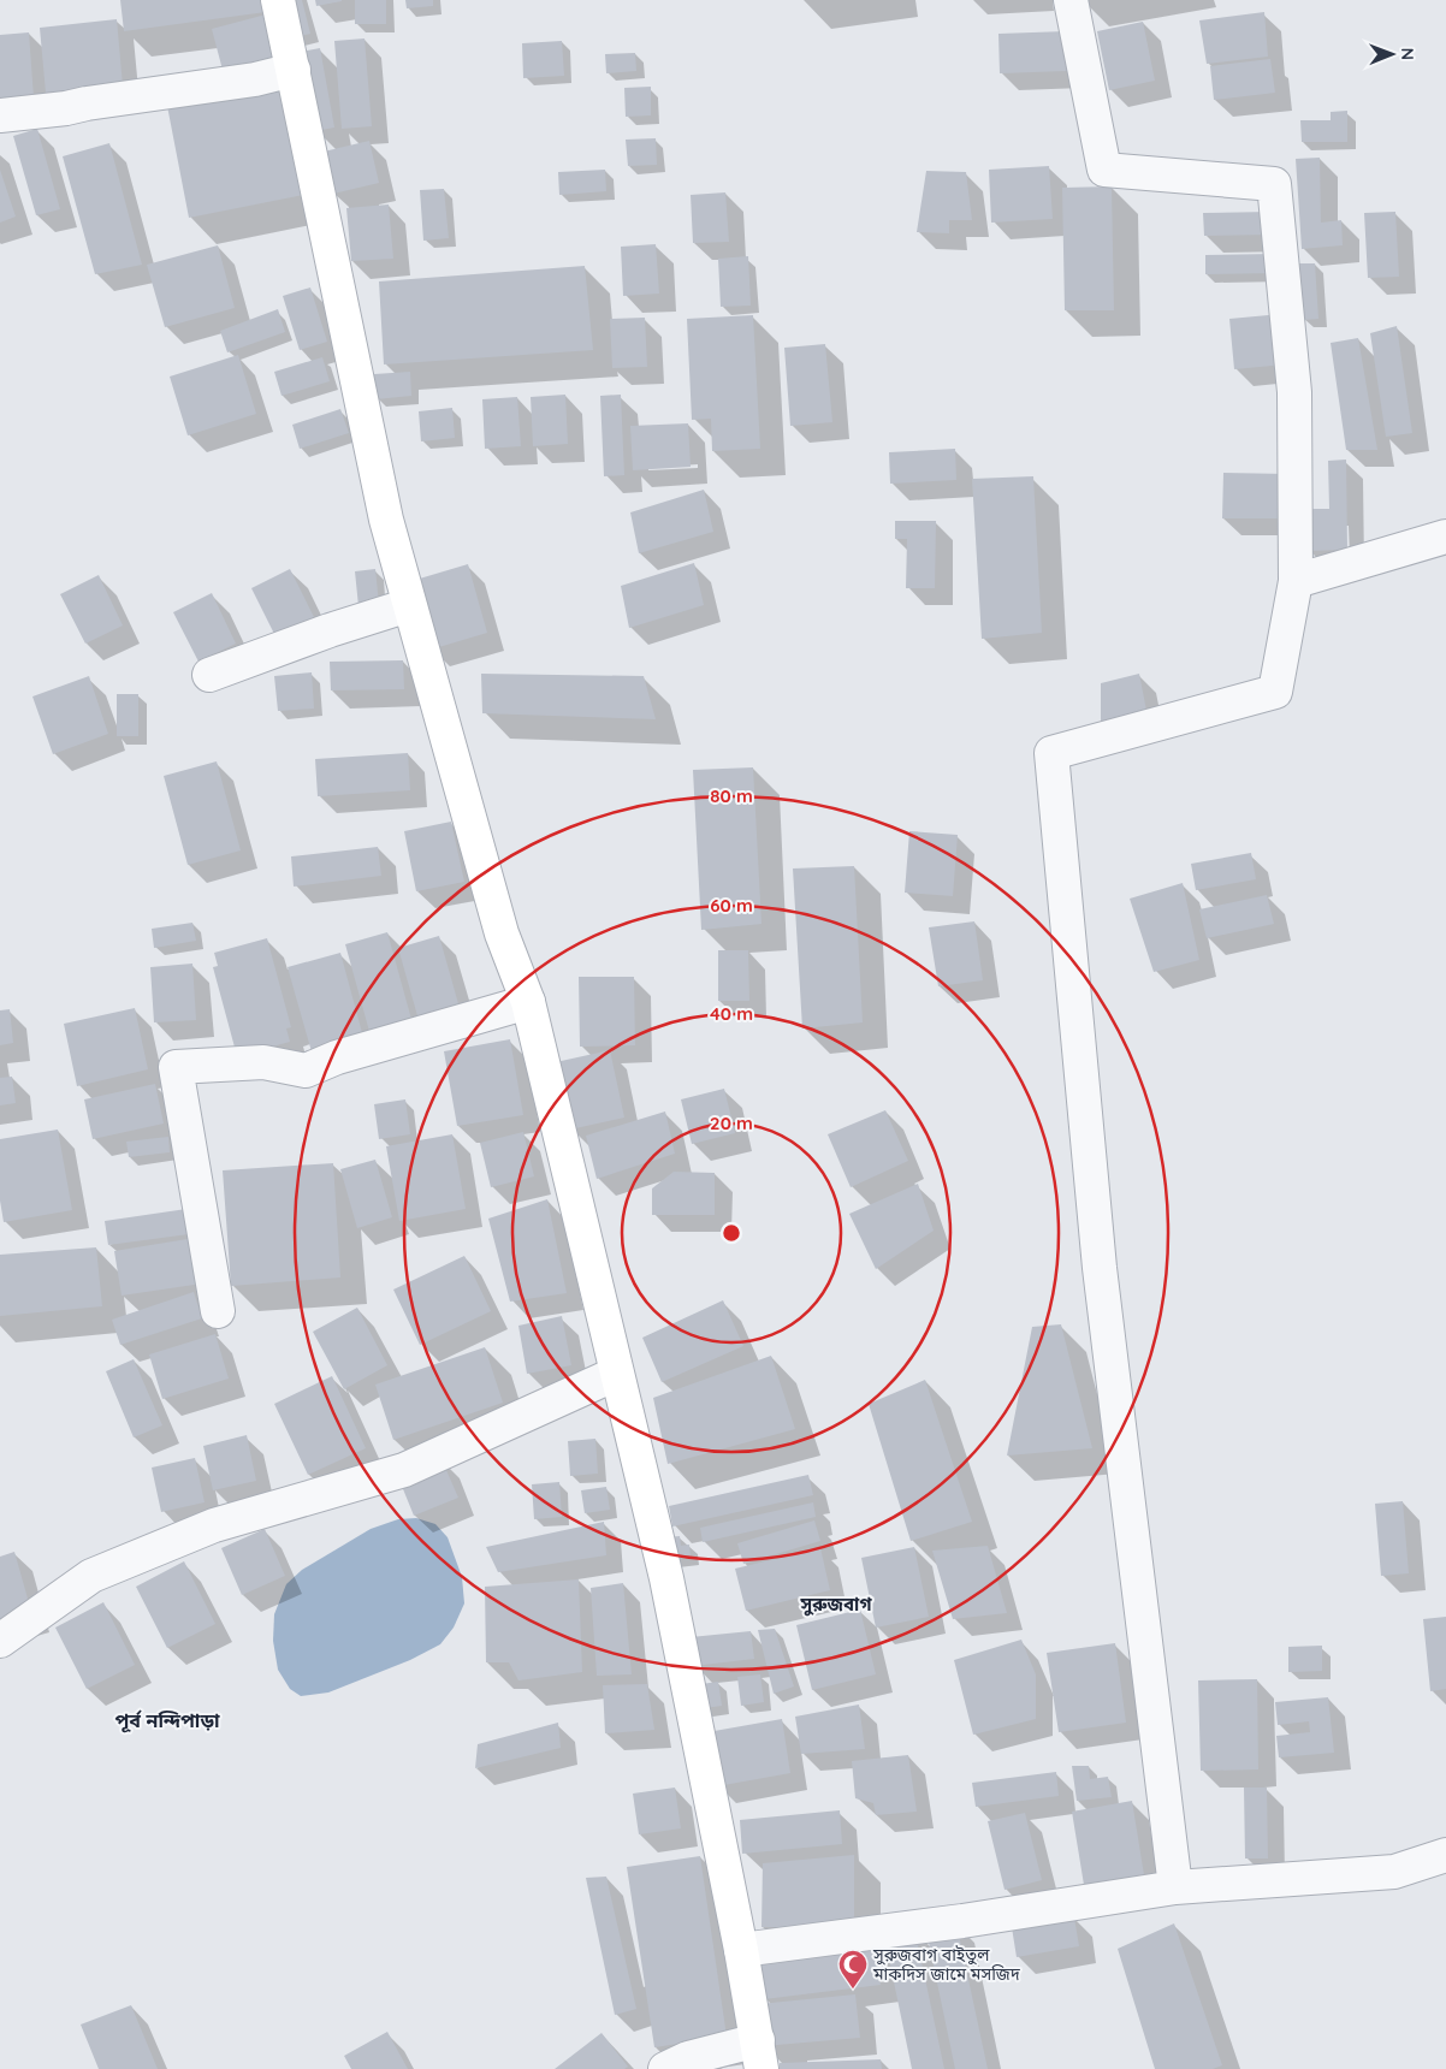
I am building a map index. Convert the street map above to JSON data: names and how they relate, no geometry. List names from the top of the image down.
{
  "districts": ["সুরুজবাগ", "পূর্ব নন্দিপাড়া"],
  "places": {
    "mosque": ["সুরুজবাগ বাইতুল মাকদিস জামে মসজিদ"]
  },
  "north": "right",
  "rings": [
    "80 m",
    "60 m",
    "40 m",
    "20 m"
  ]
}
